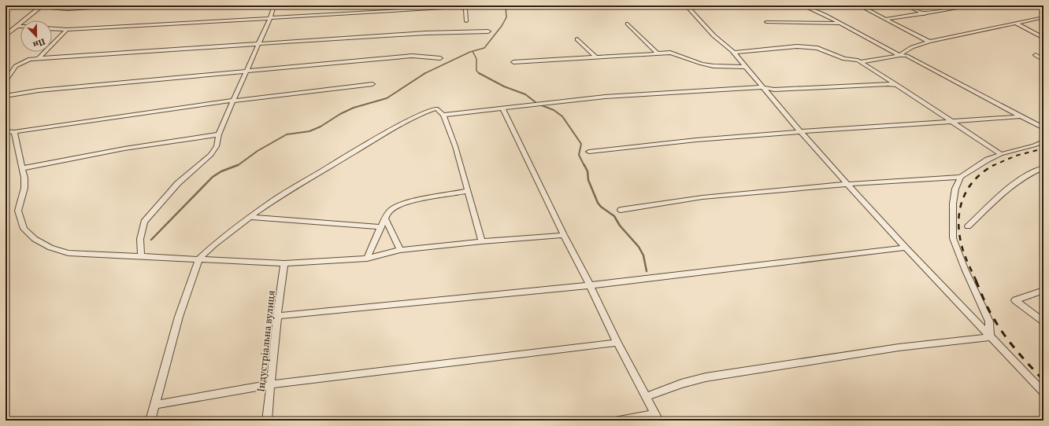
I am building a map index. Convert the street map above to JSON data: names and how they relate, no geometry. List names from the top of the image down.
{
  "streets": {
    "street": ["Індустріальна вулиця"]
  },
  "north": "bottom"
}
